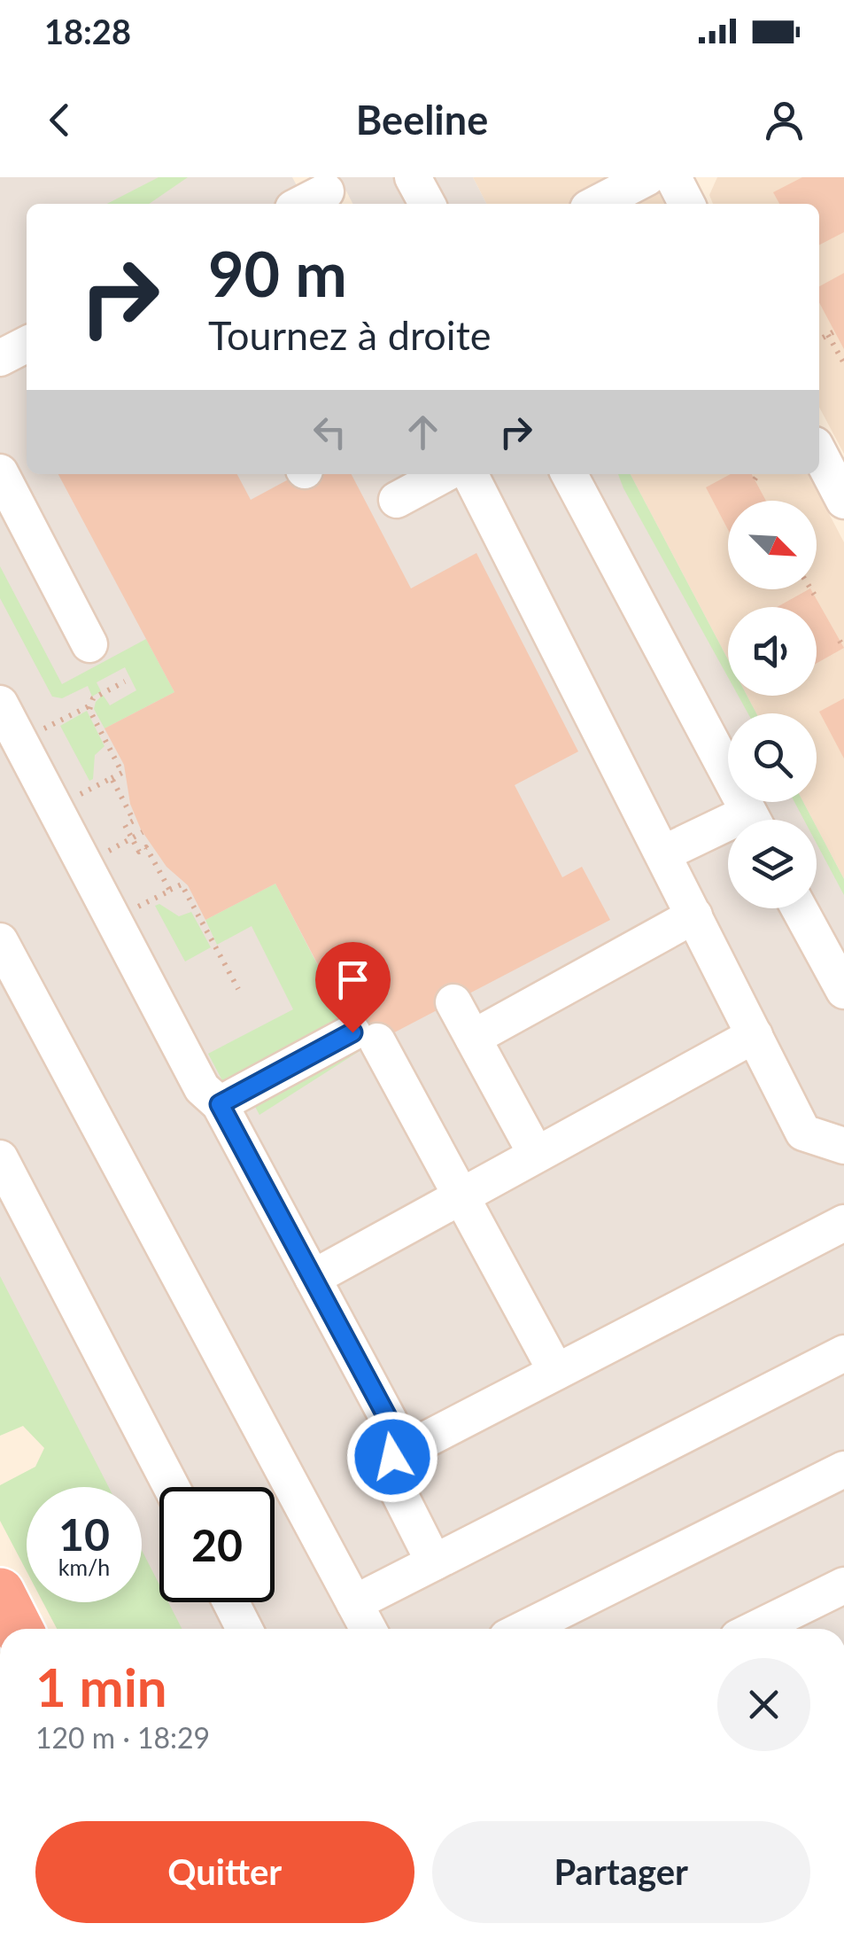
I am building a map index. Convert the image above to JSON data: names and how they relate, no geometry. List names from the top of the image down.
{
  "north": "bottom right",
  "page": {
    "status": "18:28",
    "header": "Beeline",
    "turn": ["90 m", "Tournez à droite"],
    "speed": "10 km/h",
    "limit": "20",
    "heading": ["1 min", "120 m · 18:29"],
    "buttons": ["Quitter", "Partager"]
  }
}
